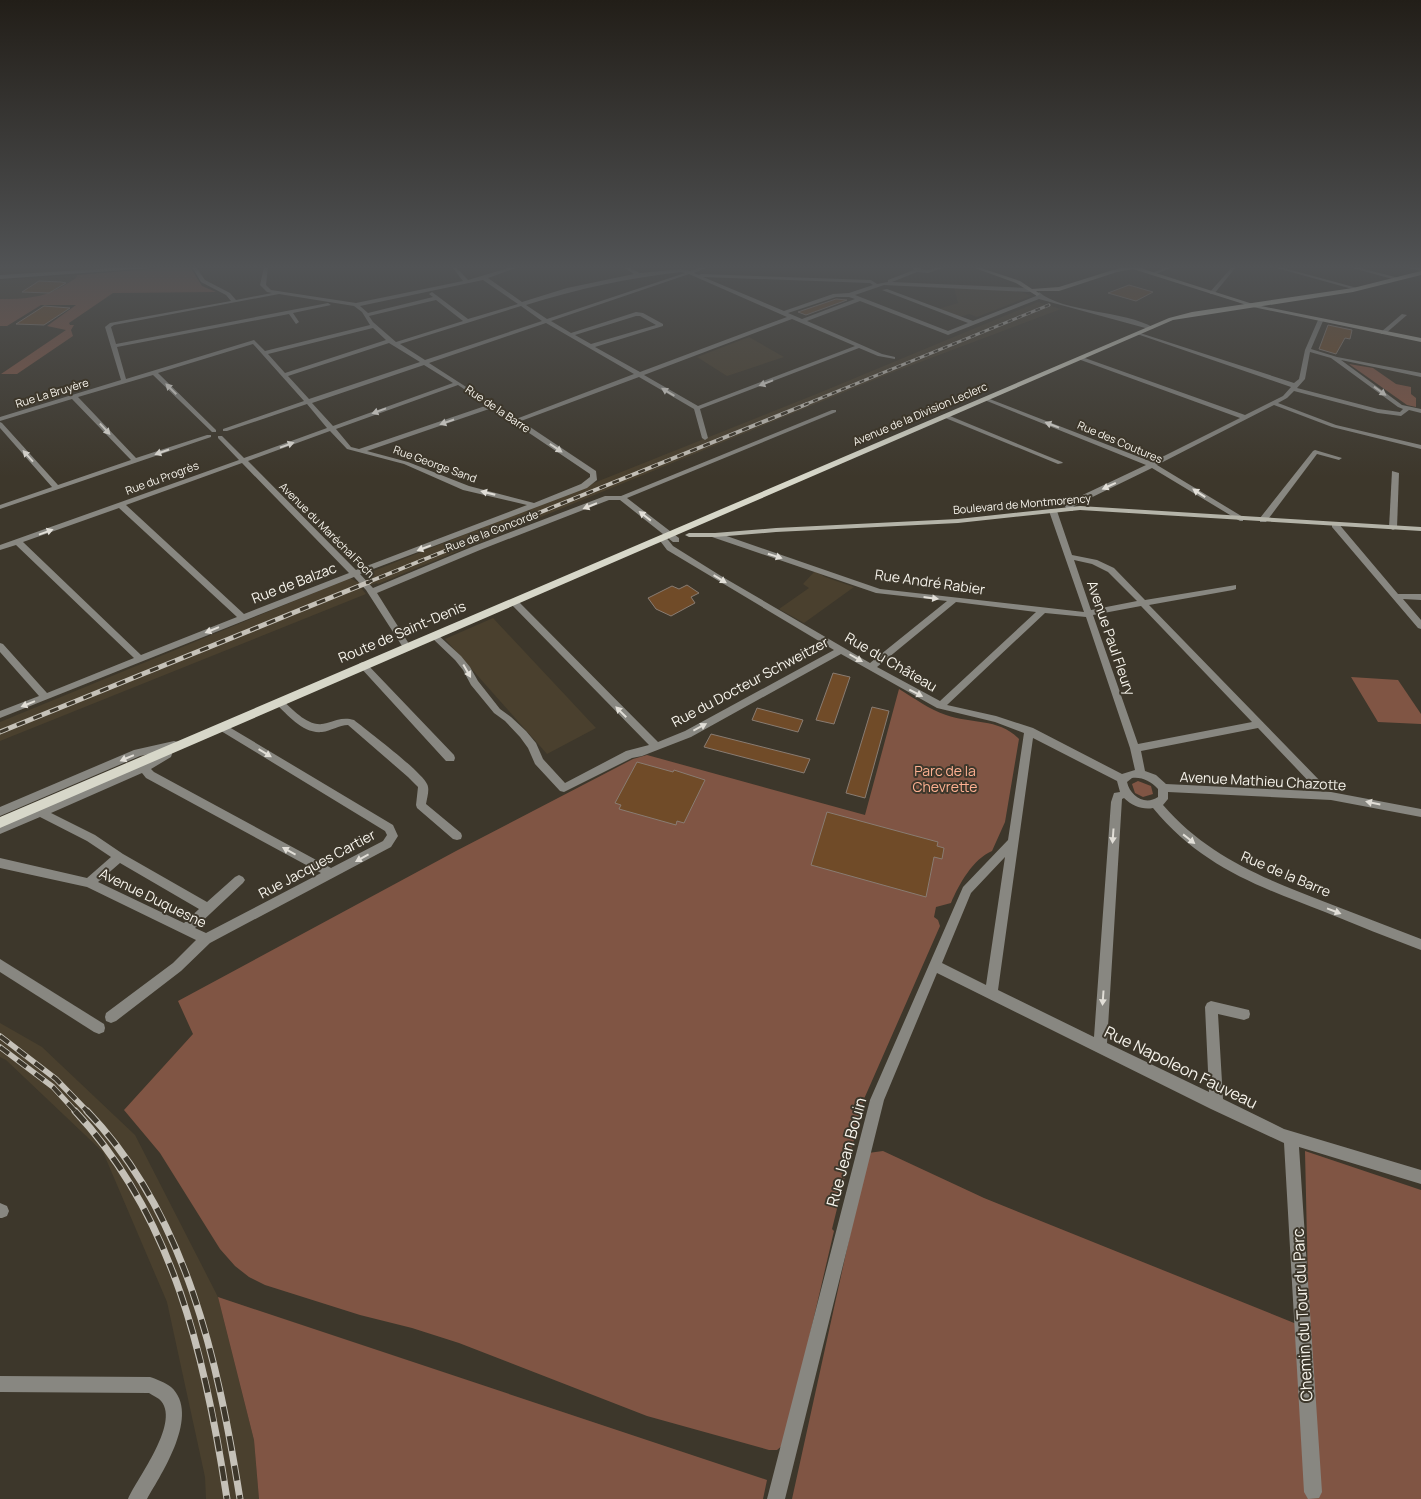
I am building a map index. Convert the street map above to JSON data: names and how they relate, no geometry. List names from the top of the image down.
{
  "streets": {
    "main road": ["Avenue de la Division Leclerc", "Boulevard de Montmorency", "Route de Saint-Denis"],
    "street": [
      "Rue La Bruyère",
      "Rue de la Barre",
      "Rue des Coutures",
      "Rue George Sand",
      "Rue du Progrès",
      "Avenue du Maréchal Foch",
      "Rue de la Concorde",
      "Rue André Rabier",
      "Rue de Balzac",
      "Avenue Paul Fleury",
      "Rue du Château",
      "Rue du Docteur Schweitzer",
      "Avenue Mathieu Chazotte",
      "Rue Jacques Cartier",
      "Avenue Duquesne",
      "Rue Napoleon Fauveau",
      "Rue Jean Bouin",
      "Chemin du Tour du Parc"
    ]
  },
  "crossings": [
    ["Rue La Bruyère", "Rue George Sand"],
    ["Rue de la Barre", "Rue du Progrès"],
    ["Rue de la Barre", "Rue de Balzac"],
    ["Rue de la Barre", "Avenue Paul Fleury"],
    ["Rue de la Barre", "Rue du Château"],
    ["Rue de la Barre", "Avenue Mathieu Chazotte"],
    ["Avenue de la Division Leclerc", "Rue des Coutures"],
    ["Avenue de la Division Leclerc", "Boulevard de Montmorency"],
    ["Avenue de la Division Leclerc", "Route de Saint-Denis"],
    ["Avenue de la Division Leclerc", "Rue du Château"],
    ["Rue des Coutures", "Boulevard de Montmorency"],
    ["Rue George Sand", "Rue du Progrès"],
    ["Rue George Sand", "Rue de Balzac"],
    ["Rue du Progrès", "Avenue du Maréchal Foch"],
    ["Boulevard de Montmorency", "Rue André Rabier"],
    ["Boulevard de Montmorency", "Avenue Paul Fleury"],
    ["Avenue du Maréchal Foch", "Rue de la Concorde"],
    ["Avenue du Maréchal Foch", "Rue de Balzac"],
    ["Avenue du Maréchal Foch", "Route de Saint-Denis"],
    ["Rue de la Concorde", "Rue du Château"],
    ["Rue André Rabier", "Avenue Paul Fleury"],
    ["Route de Saint-Denis", "Rue du Docteur Schweitzer"],
    ["Route de Saint-Denis", "Rue Jacques Cartier"],
    ["Avenue Paul Fleury", "Rue du Château"],
    ["Avenue Paul Fleury", "Avenue Mathieu Chazotte"],
    ["Rue du Château", "Rue du Docteur Schweitzer"],
    ["Rue du Château", "Avenue Mathieu Chazotte"],
    ["Rue Jacques Cartier", "Avenue Duquesne"],
    ["Rue Napoleon Fauveau", "Rue Jean Bouin"],
    ["Rue Napoleon Fauveau", "Chemin du Tour du Parc"]
  ],
  "one_way": [
    "Rue de la Barre",
    "Rue George Sand",
    "Rue de la Concorde",
    "Rue André Rabier",
    "Rue de Balzac"
  ],
  "parks": ["Parc de la Chevrette"]
}
